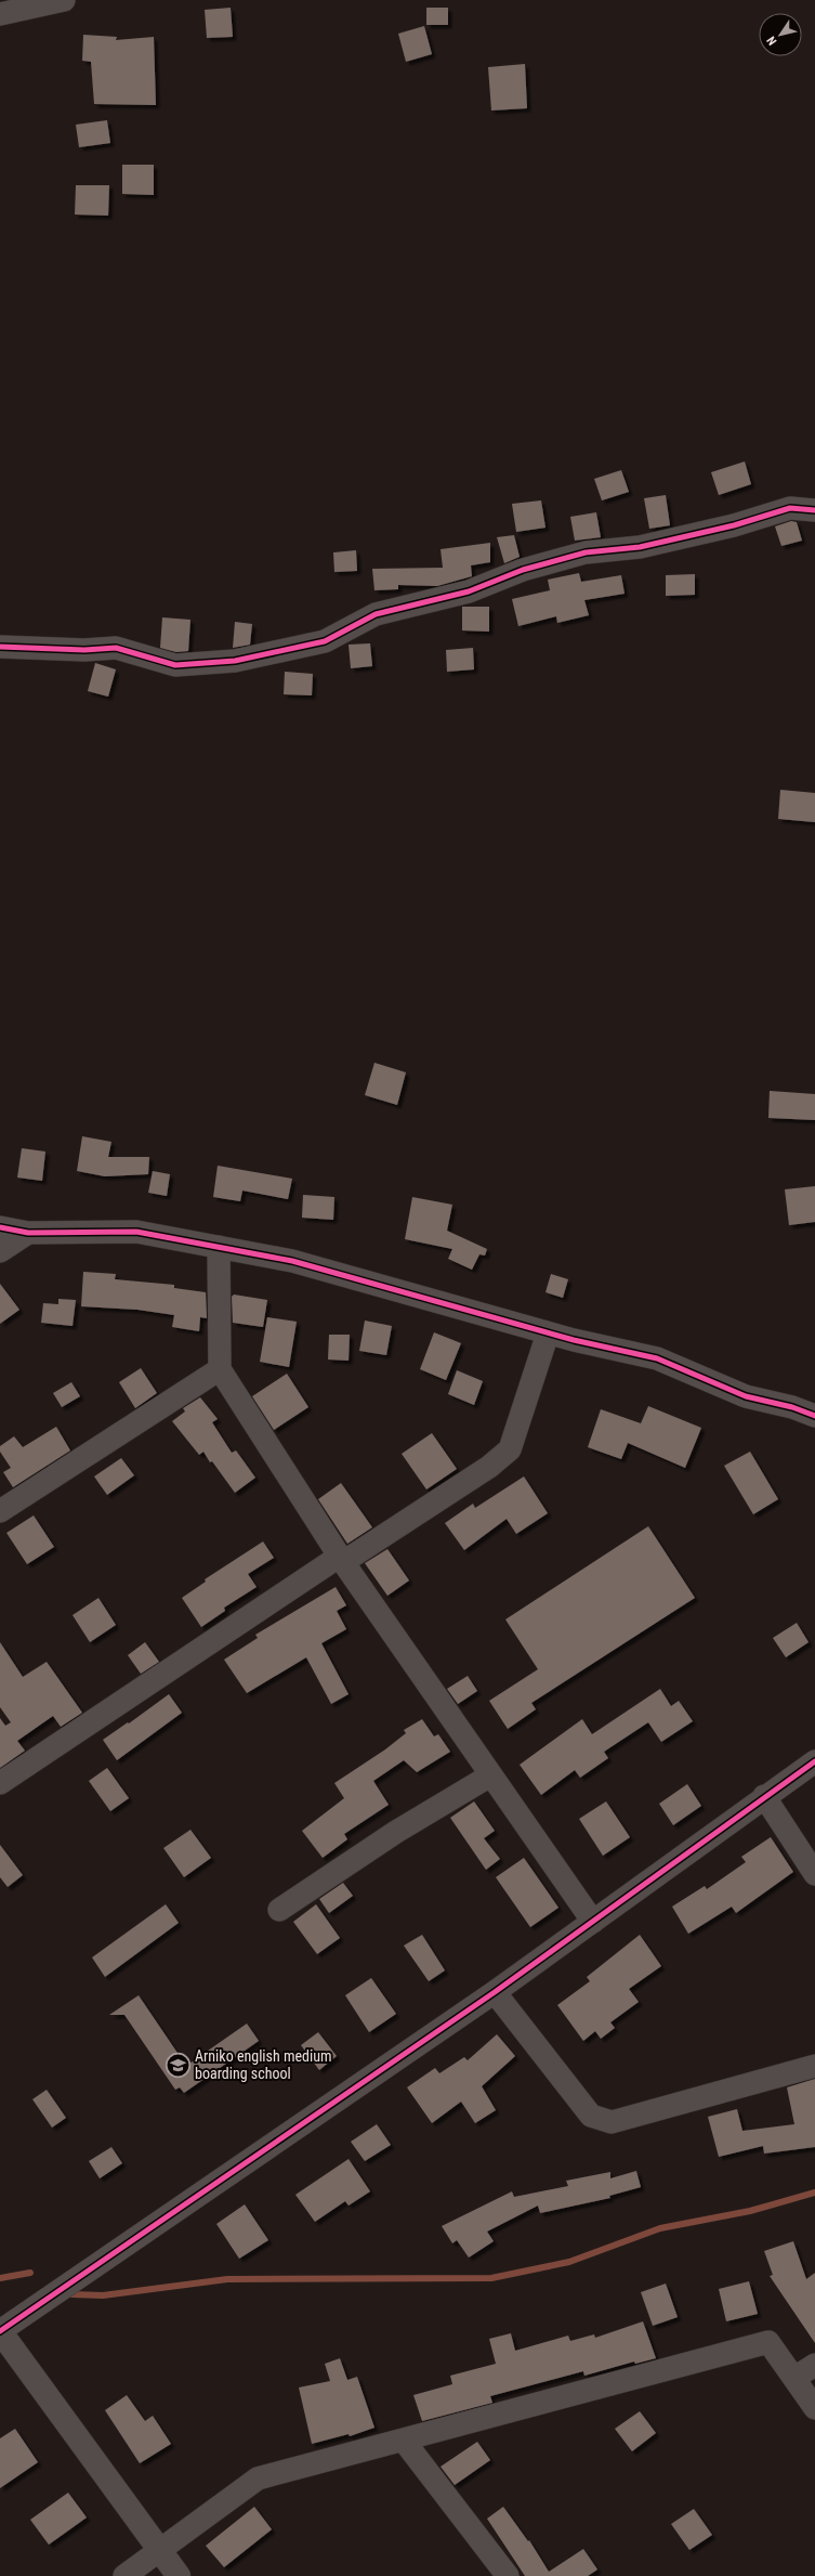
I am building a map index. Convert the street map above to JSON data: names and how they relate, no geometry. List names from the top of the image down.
{
  "places": {
    "school or university": ["Arniko english medium boarding school"]
  },
  "north": "bottom left"
}
